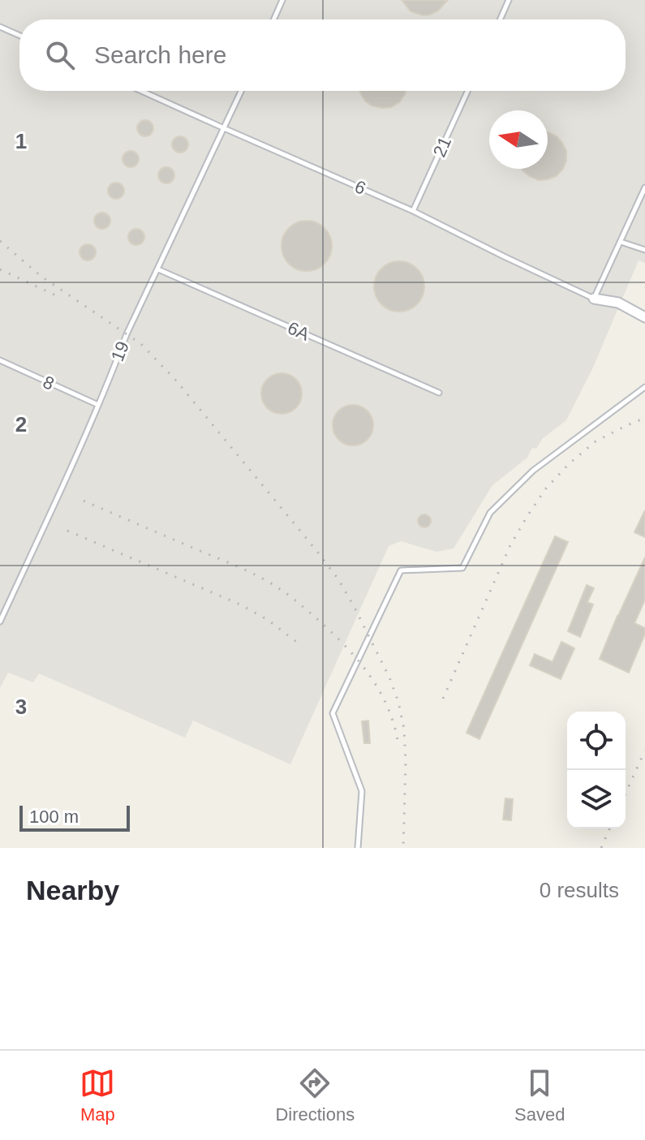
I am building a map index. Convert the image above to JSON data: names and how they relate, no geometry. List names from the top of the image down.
{
  "streets": {
    "lane": [
      "21",
      "6",
      "6A",
      "19",
      "8"
    ]
  },
  "crossings": [
    ["21", "6"],
    ["6", "19"],
    ["6A", "19"],
    ["19", "8"]
  ],
  "scale_bar": "100 m",
  "north": "left",
  "page": {
    "search": "Search here",
    "scale": "100 m",
    "heading": ["Nearby", "0 results"],
    "nav": ["Map", "Directions", "Saved"]
  },
  "grid": {
    "rows": ["1", "2", "3"]
  }
}
